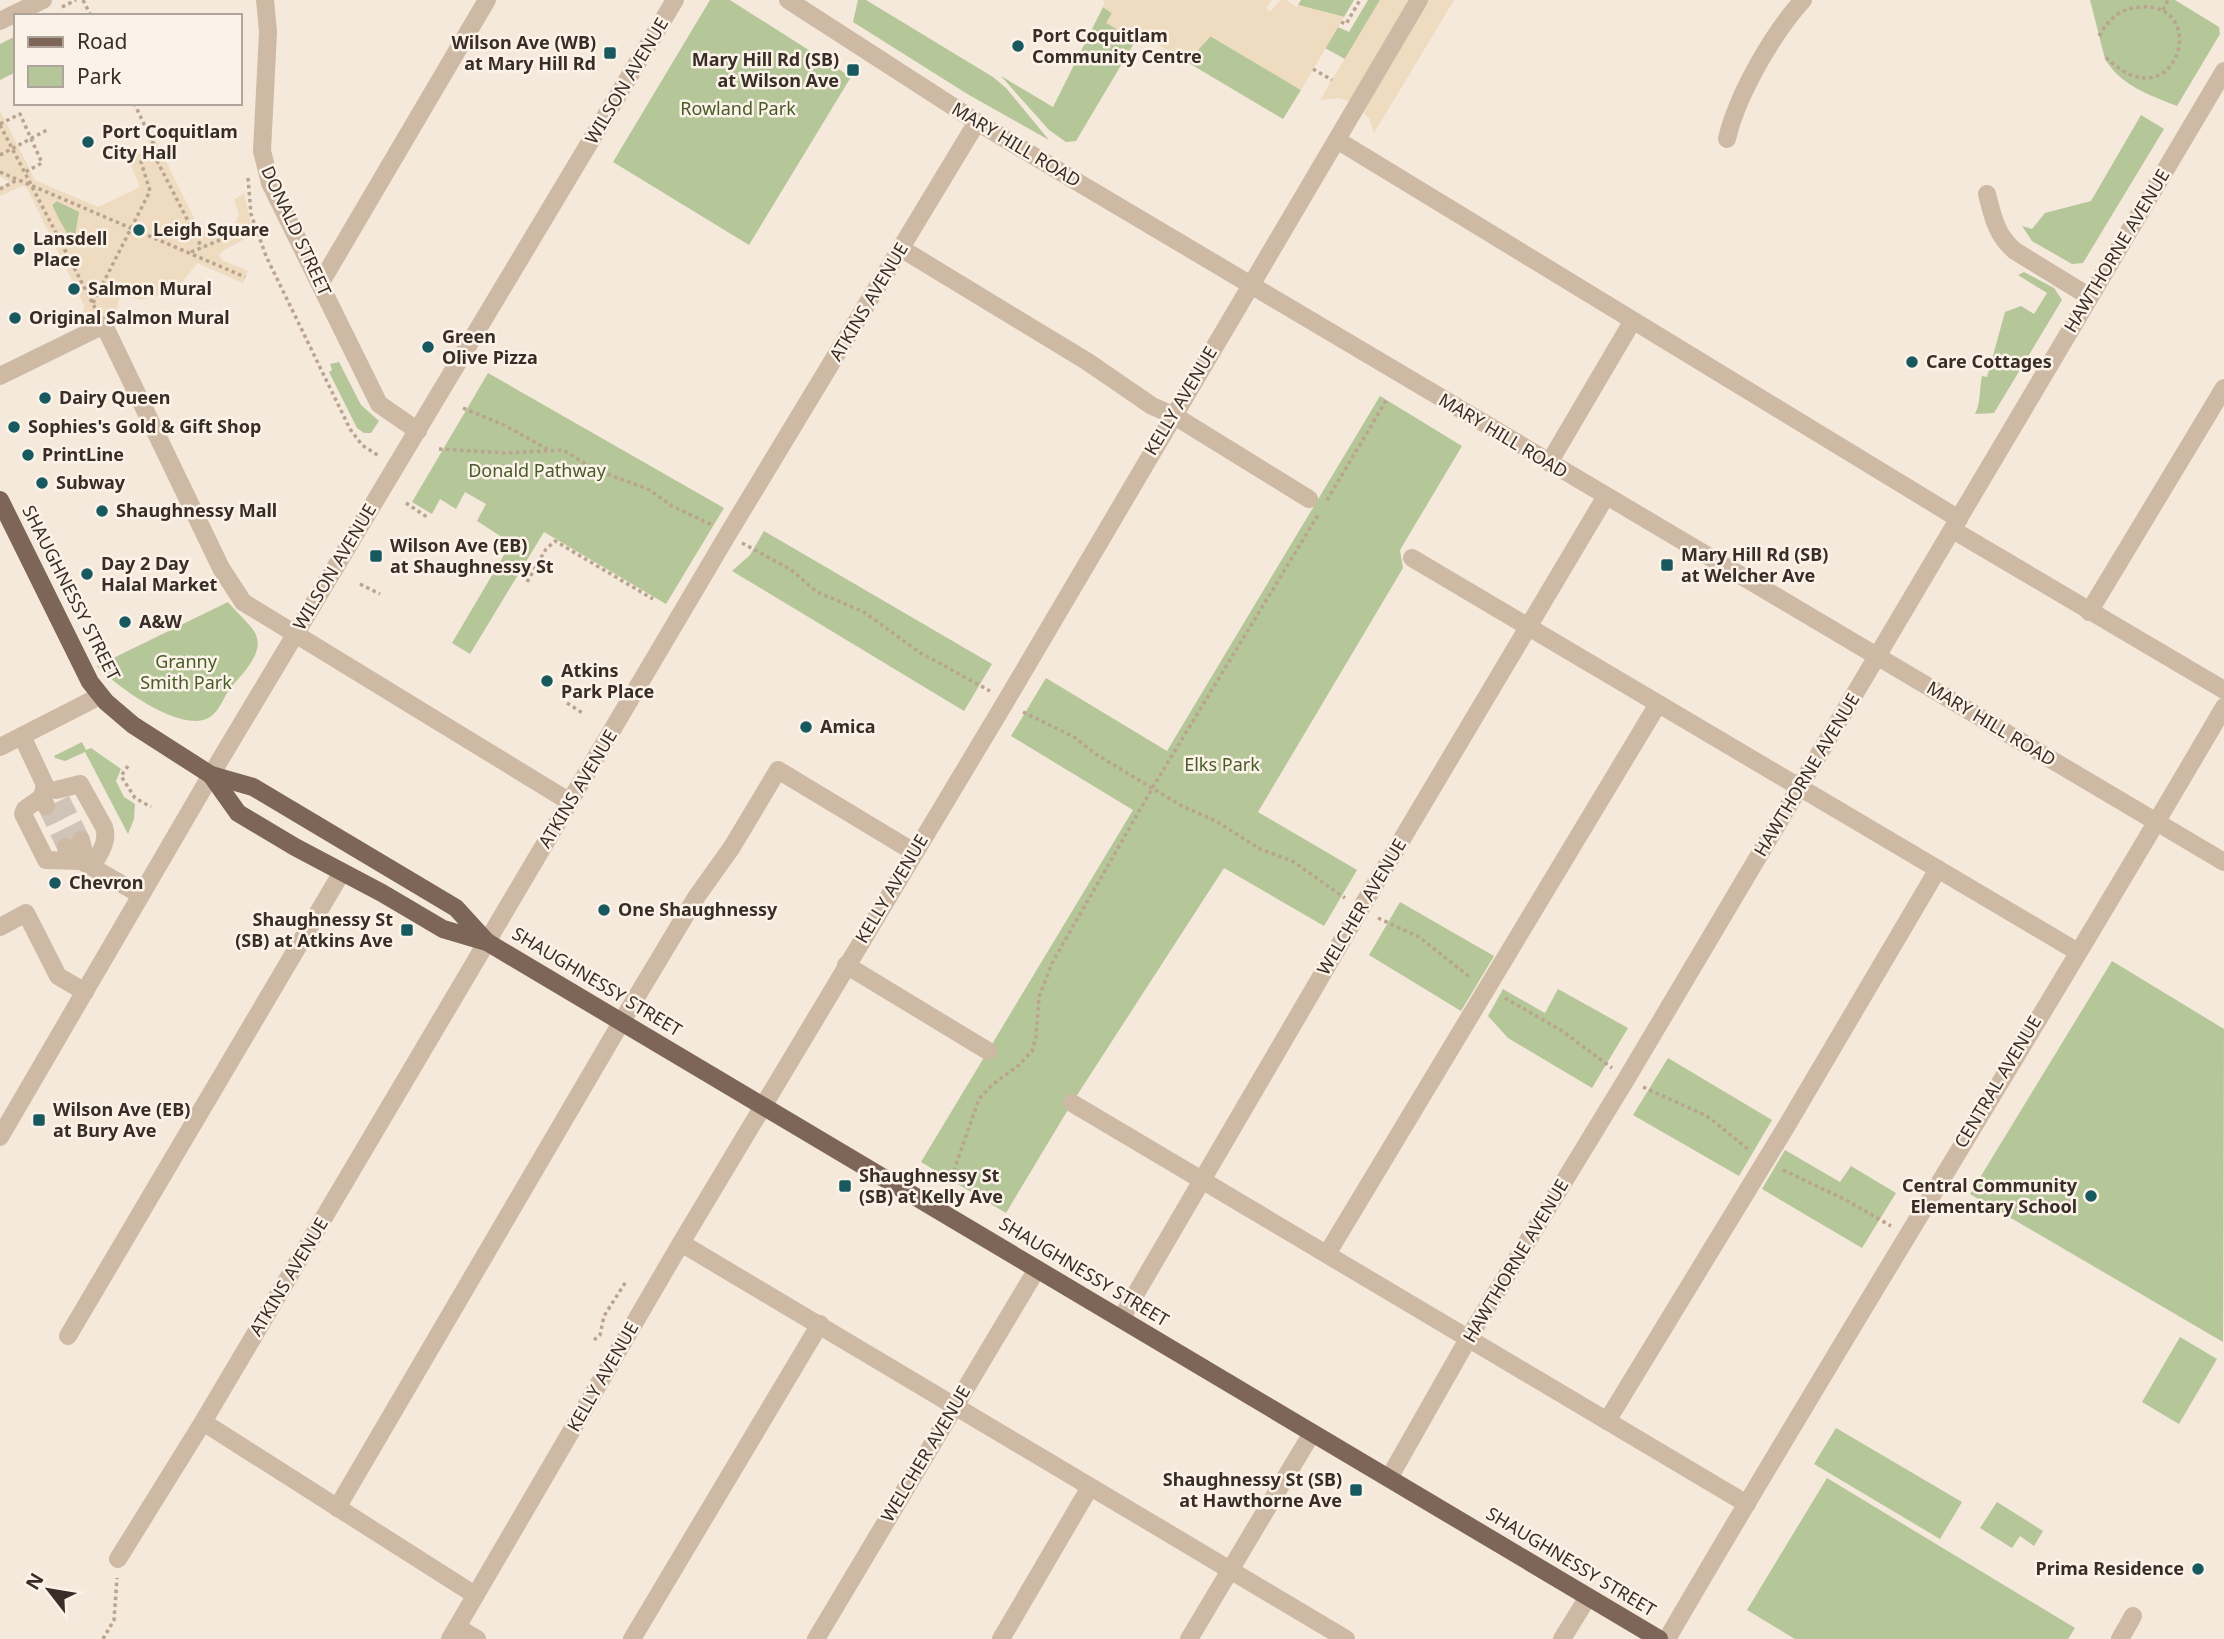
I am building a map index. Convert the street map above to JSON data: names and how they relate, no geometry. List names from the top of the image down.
{
  "streets": {
    "main road": ["SHAUGHNESSY STREET"],
    "street": [
      "WILSON AVENUE",
      "MARY HILL ROAD",
      "DONALD STREET",
      "HAWTHORNE AVENUE",
      "ATKINS AVENUE",
      "KELLY AVENUE",
      "WELCHER AVENUE",
      "CENTRAL AVENUE"
    ]
  },
  "crossings": [
    ["WILSON AVENUE", "DONALD STREET"],
    ["WILSON AVENUE", "SHAUGHNESSY STREET"],
    ["MARY HILL ROAD", "HAWTHORNE AVENUE"],
    ["MARY HILL ROAD", "ATKINS AVENUE"],
    ["MARY HILL ROAD", "KELLY AVENUE"],
    ["MARY HILL ROAD", "WELCHER AVENUE"],
    ["MARY HILL ROAD", "CENTRAL AVENUE"],
    ["HAWTHORNE AVENUE", "SHAUGHNESSY STREET"],
    ["ATKINS AVENUE", "SHAUGHNESSY STREET"],
    ["KELLY AVENUE", "SHAUGHNESSY STREET"],
    ["SHAUGHNESSY STREET", "WELCHER AVENUE"]
  ],
  "parks": [
    "Rowland Park",
    "Donald Pathway",
    "Granny Smith Park",
    "Elks Park"
  ],
  "places": {
    "other": [
      "Port Coquitlam Community Centre",
      "Port Coquitlam City Hall",
      "Leigh Square",
      "Lansdell Place",
      "Salmon Mural",
      "Original Salmon Mural",
      "Green Olive Pizza",
      "Care Cottages",
      "Dairy Queen",
      "Sophies's Gold & Gift Shop",
      "PrintLine",
      "Subway",
      "Shaughnessy Mall",
      "Day 2 Day Halal Market",
      "A&W",
      "Atkins Park Place",
      "Amica",
      "Chevron",
      "One Shaughnessy",
      "Central Community Elementary School",
      "Prima Residence"
    ],
    "transit": [
      "Wilson Ave (WB) at Mary Hill Rd",
      "Mary Hill Rd (SB) at Wilson Ave",
      "Wilson Ave (EB) at Shaughnessy St",
      "Mary Hill Rd (SB) at Welcher Ave",
      "Shaughnessy St (SB) at Atkins Ave",
      "Wilson Ave (EB) at Bury Ave",
      "Shaughnessy St (SB) at Kelly Ave",
      "Shaughnessy St (SB) at Hawthorne Ave"
    ]
  },
  "legend": ["Road", "Park"],
  "north": "top left"
}
